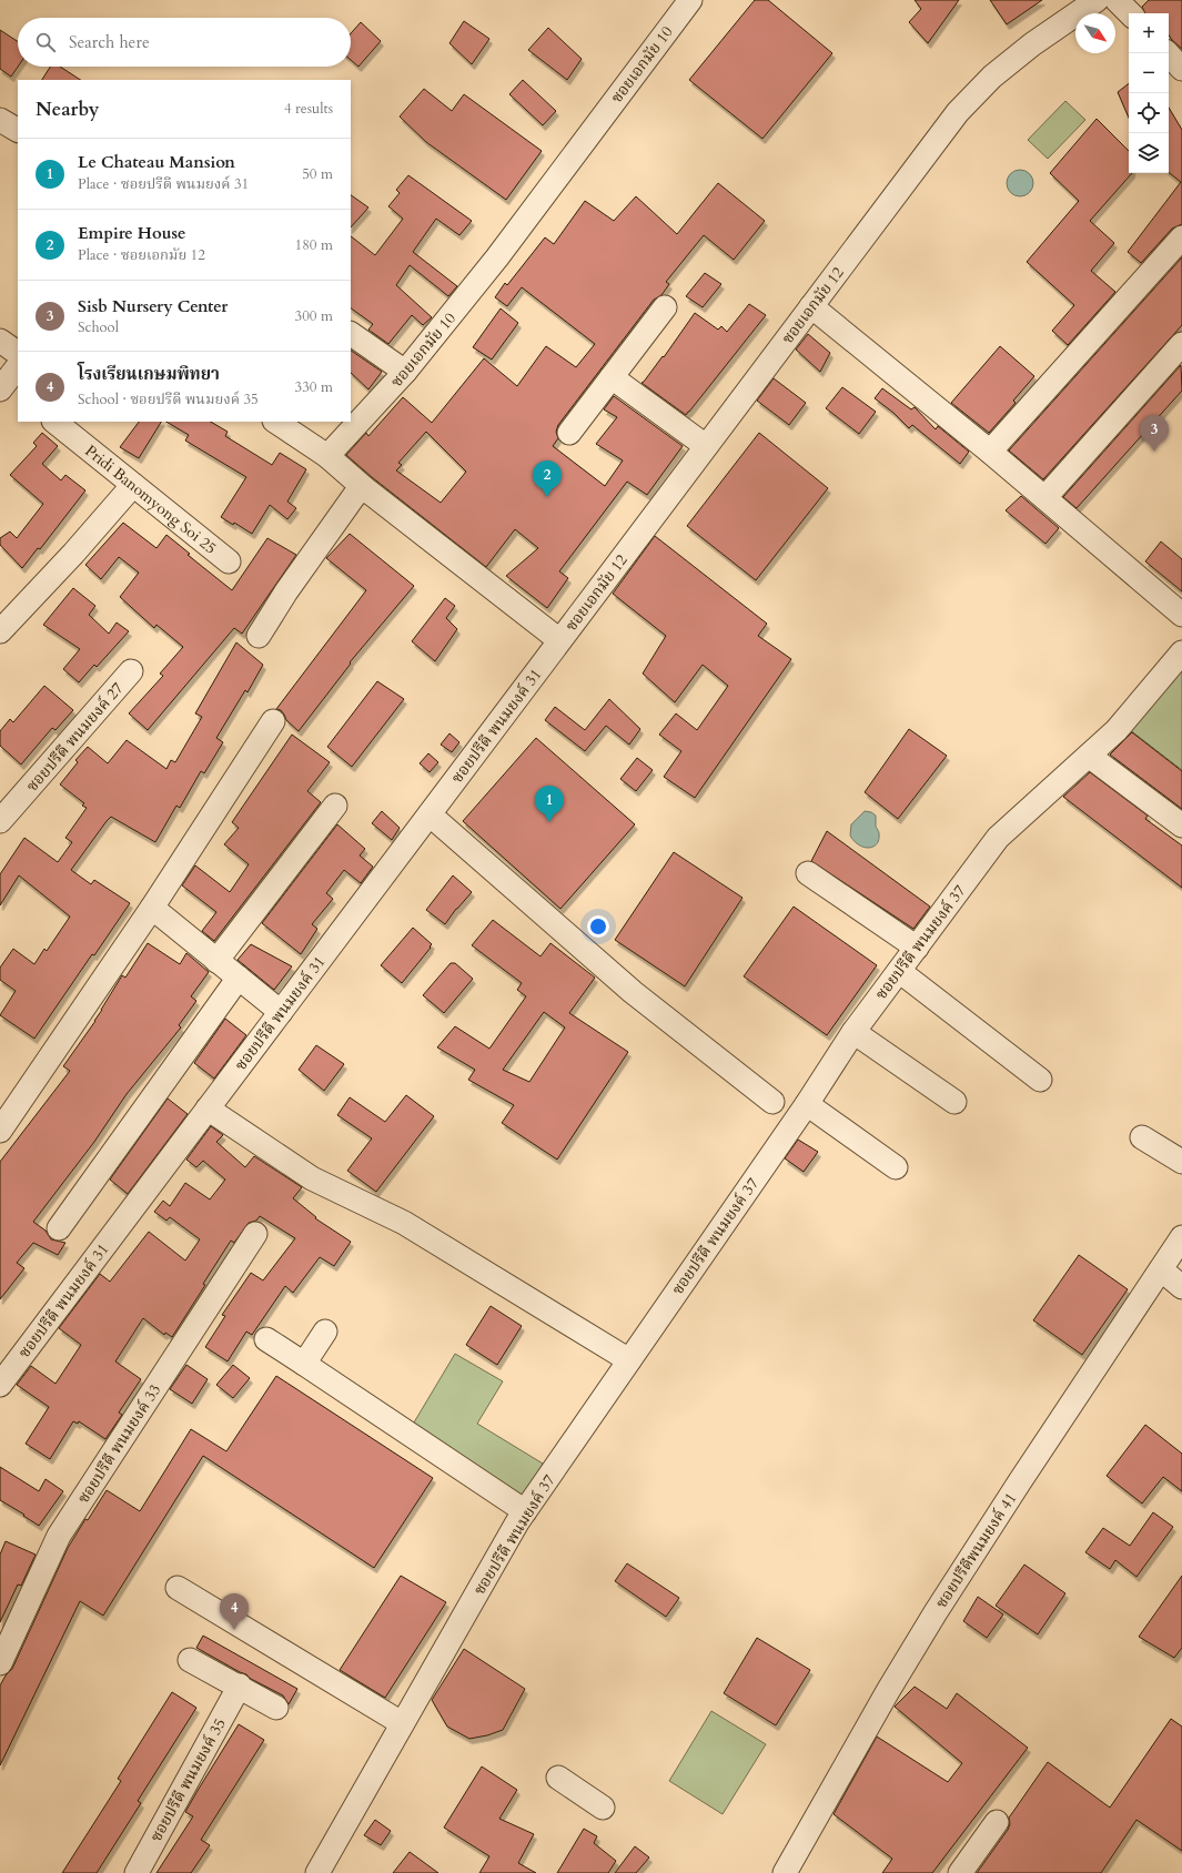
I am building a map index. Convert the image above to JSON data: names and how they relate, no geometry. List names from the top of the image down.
{
  "streets": {
    "street": [
      "ซอยเอกมัย 10",
      "ซอยเอกมัย 12",
      "Pridi Banomyong Soi 25",
      "ซอยปรีดี พนมยงค์ 31",
      "ซอยปรีดี พนมยงค์ 27",
      "ซอยปรีดี พนมยงค์ 37",
      "ซอยปรีดี พนมยงค์ 33",
      "ซอยปรีดีพนมยงค์ 41",
      "ซอยปรีดี พนมยงค์ 35"
    ]
  },
  "crossings": [
    ["ซอยเอกมัย 12", "ซอยปรีดี พนมยงค์ 31"]
  ],
  "north": "bottom right",
  "page": {
    "map_buttons": ["+", "−"],
    "search": "Search here",
    "heading": ["Nearby", "4 results"],
    "list": [
      {
        "mark": "1",
        "name": "Le Chateau Mansion",
        "note": "Place · ซอยปรีดี พนมยงค์ 31",
        "value": "50 m"
      },
      {
        "mark": "2",
        "name": "Empire House",
        "note": "Place · ซอยเอกมัย 12",
        "value": "180 m"
      },
      {
        "mark": "3",
        "name": "Sisb Nursery Center",
        "note": "School",
        "value": "300 m"
      },
      {
        "mark": "4",
        "name": "โรงเรียนเกษมพิทยา",
        "note": "School · ซอยปรีดี พนมยงค์ 35",
        "value": "330 m"
      }
    ],
    "pins": [
      "3",
      "2",
      "1",
      "4"
    ]
  }
}
